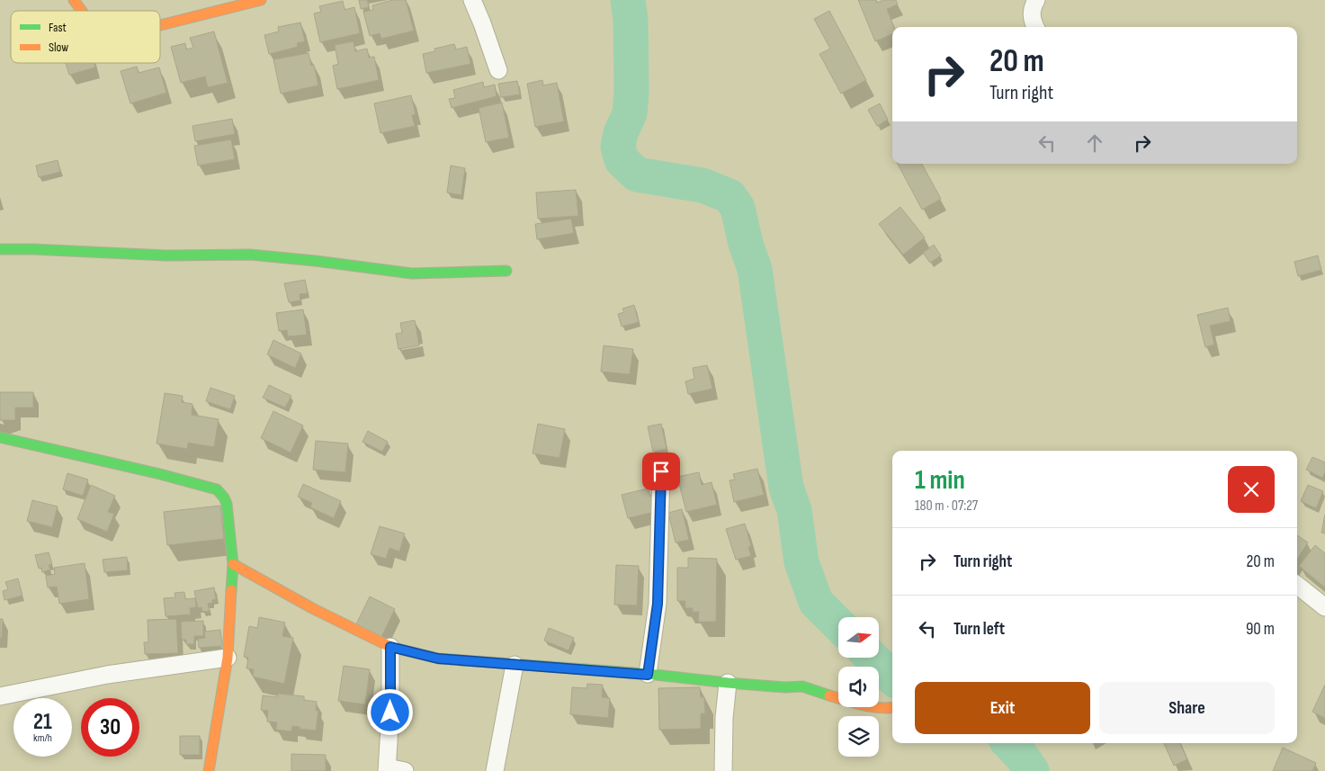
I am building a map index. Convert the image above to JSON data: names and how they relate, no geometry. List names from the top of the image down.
{
  "legend": ["Fast", "Slow"],
  "north": "right",
  "page": {
    "turn": ["20 m", "Turn right"],
    "heading": ["1 min", "180 m · 07:27"],
    "list": [
      {
        "name": "Turn right",
        "value": "20 m"
      },
      {
        "name": "Turn left",
        "value": "90 m"
      }
    ],
    "buttons": ["Exit", "Share"],
    "speed": "21 km/h",
    "limit": "30"
  }
}
